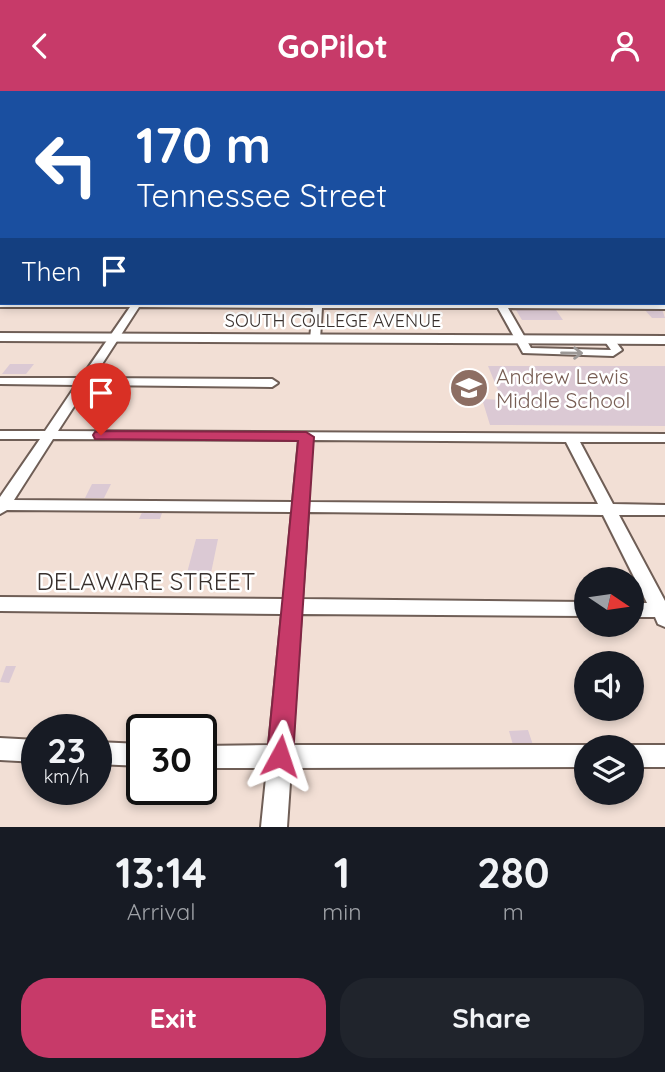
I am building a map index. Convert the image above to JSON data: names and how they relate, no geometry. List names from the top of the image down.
{
  "streets": {
    "main road": ["SOUTH COLLEGE AVENUE"],
    "street": ["DELAWARE STREET"]
  },
  "places": {
    "school or university": ["Andrew Lewis Middle School"]
  },
  "north": "right",
  "page": {
    "header": "GoPilot",
    "turn": ["170 m", "Tennessee Street"],
    "then": "Then",
    "speed": "23 km/h",
    "limit": "30",
    "eta": [
      "13:14",
      "Arrival",
      "1",
      "min",
      "280",
      "m"
    ],
    "buttons": ["Exit", "Share"]
  }
}
